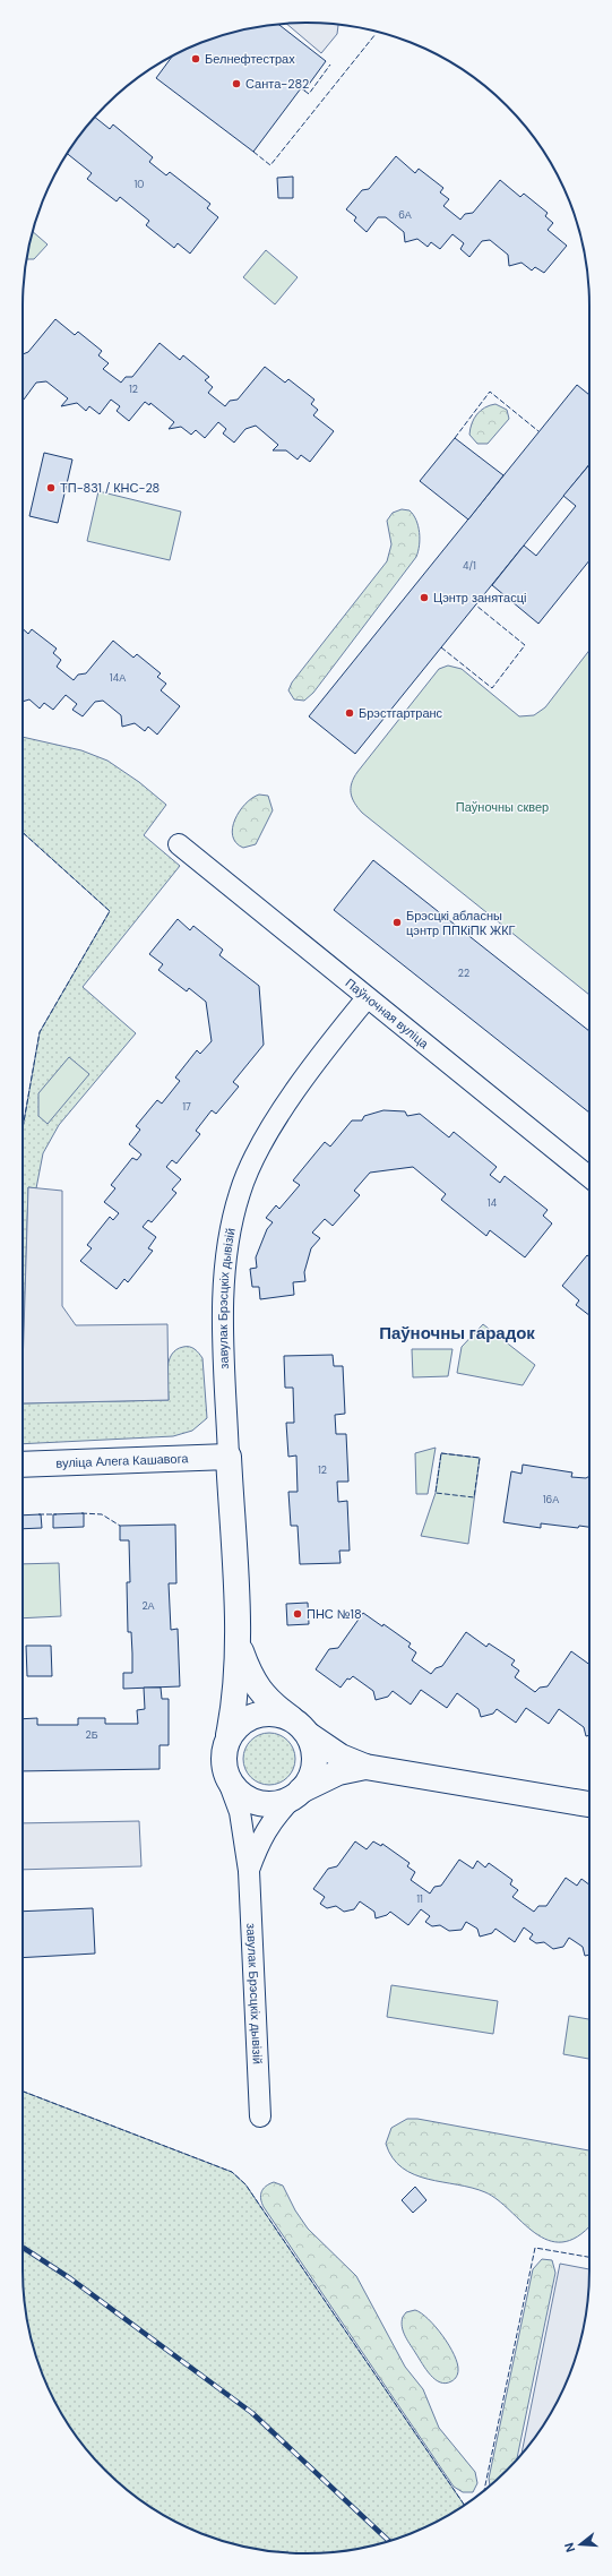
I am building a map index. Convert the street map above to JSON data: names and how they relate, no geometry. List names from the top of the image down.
{
  "streets": {
    "street": ["Паўночная вуліца", "завулак Брэсцкіх дывізій", "вуліца Алега Кашавога"]
  },
  "crossings": [
    ["Паўночная вуліца", "завулак Брэсцкіх дывізій"],
    ["завулак Брэсцкіх дывізій", "вуліца Алега Кашавога"]
  ],
  "districts": ["Паўночны гарадок"],
  "parks": ["Паўночны сквер"],
  "places": [
    "Белнефтестрах",
    "Санта-282",
    "ТП-831 / КНС-28",
    "Цэнтр занятасці",
    "Брэстгартранс",
    "Брэсцкі абласны цэнтр ППКіПК ЖКГ",
    "ПНС №18"
  ],
  "house_numbers": [
    "10",
    "6А",
    "12",
    "4/1",
    "14А",
    "22",
    "17",
    "14",
    "12",
    "16А",
    "2А",
    "2Б",
    "11"
  ],
  "north": "left"
}
